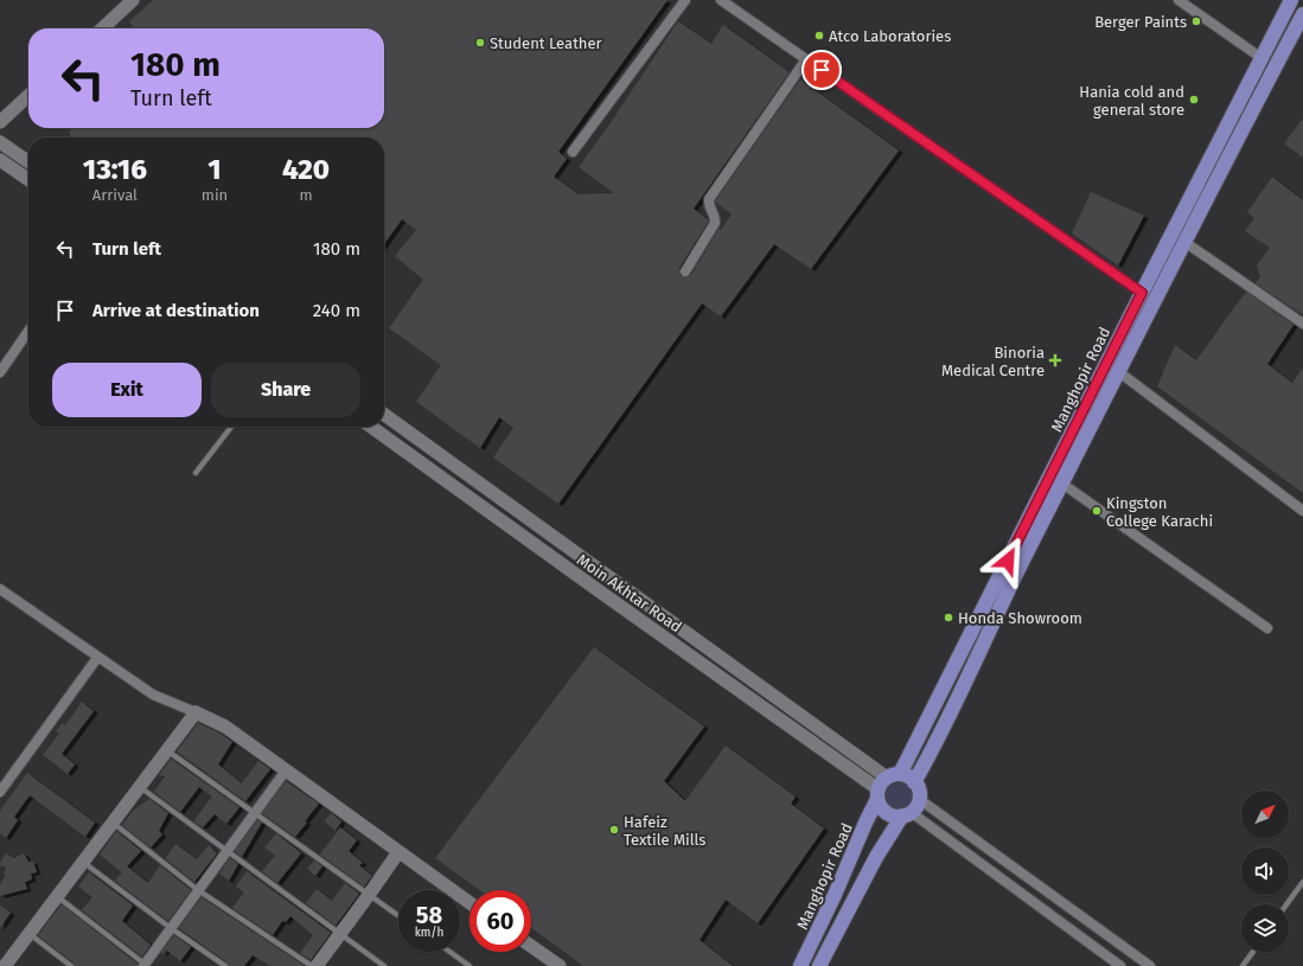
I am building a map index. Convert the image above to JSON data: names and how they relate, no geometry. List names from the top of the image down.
{
  "streets": {
    "main road": ["Manghopir Road", "Moin Akhtar Road"]
  },
  "crossings": [
    ["Manghopir Road", "Moin Akhtar Road"]
  ],
  "places": {
    "other": [
      "Berger Paints",
      "Atco Laboratories",
      "Student Leather",
      "Hania cold and general store",
      "Kingston College Karachi",
      "Honda Showroom",
      "Hafeiz Textile Mills"
    ],
    "health": ["Binoria Medical Centre"]
  },
  "north": "top right",
  "page": {
    "turn": ["180 m", "Turn left"],
    "eta": [
      "13:16",
      "Arrival",
      "1",
      "min",
      "420",
      "m"
    ],
    "list": [
      {
        "name": "Turn left",
        "value": "180 m"
      },
      {
        "name": "Arrive at destination",
        "value": "240 m"
      }
    ],
    "buttons": ["Exit", "Share"],
    "speed": "58 km/h",
    "limit": "60"
  }
}
